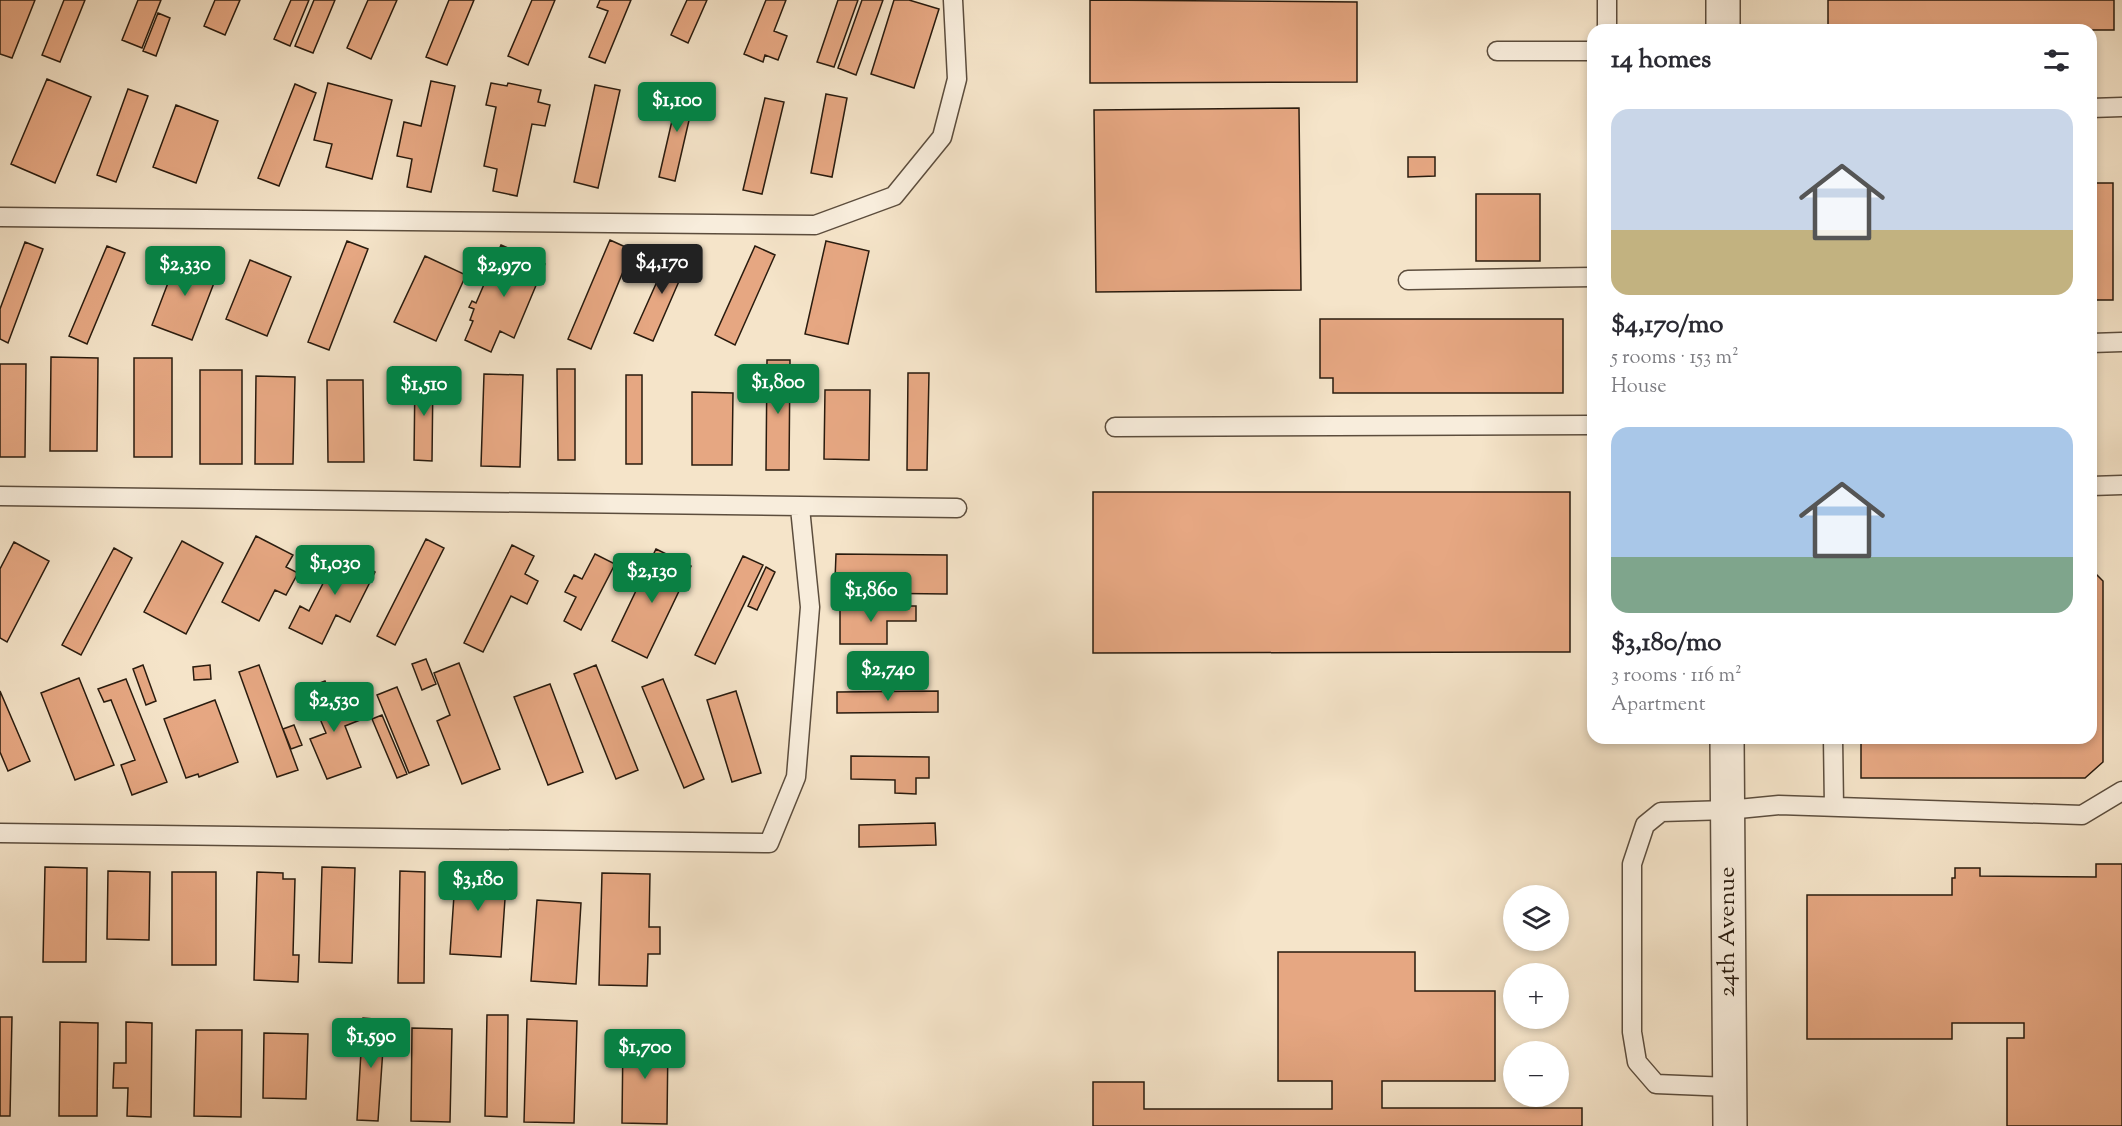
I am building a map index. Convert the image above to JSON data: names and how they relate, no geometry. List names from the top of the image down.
{
  "streets": {
    "street": ["24th Avenue"]
  },
  "page": {
    "heading": "14 homes",
    "price": [
      "$1,100",
      "$4,170",
      "$2,330",
      "$2,970",
      "$1,800",
      "$1,510",
      "$1,030",
      "$2,130",
      "$1,860",
      "$2,740",
      "$2,530",
      "$3,180",
      "$1,590",
      "$1,700"
    ],
    "list": [
      {
        "name": "$4,170/mo",
        "note": "5 rooms · 153 m² · House"
      },
      {
        "name": "$3,180/mo",
        "note": "3 rooms · 116 m² · Apartment"
      }
    ],
    "map_buttons": ["+", "−"]
  }
}
